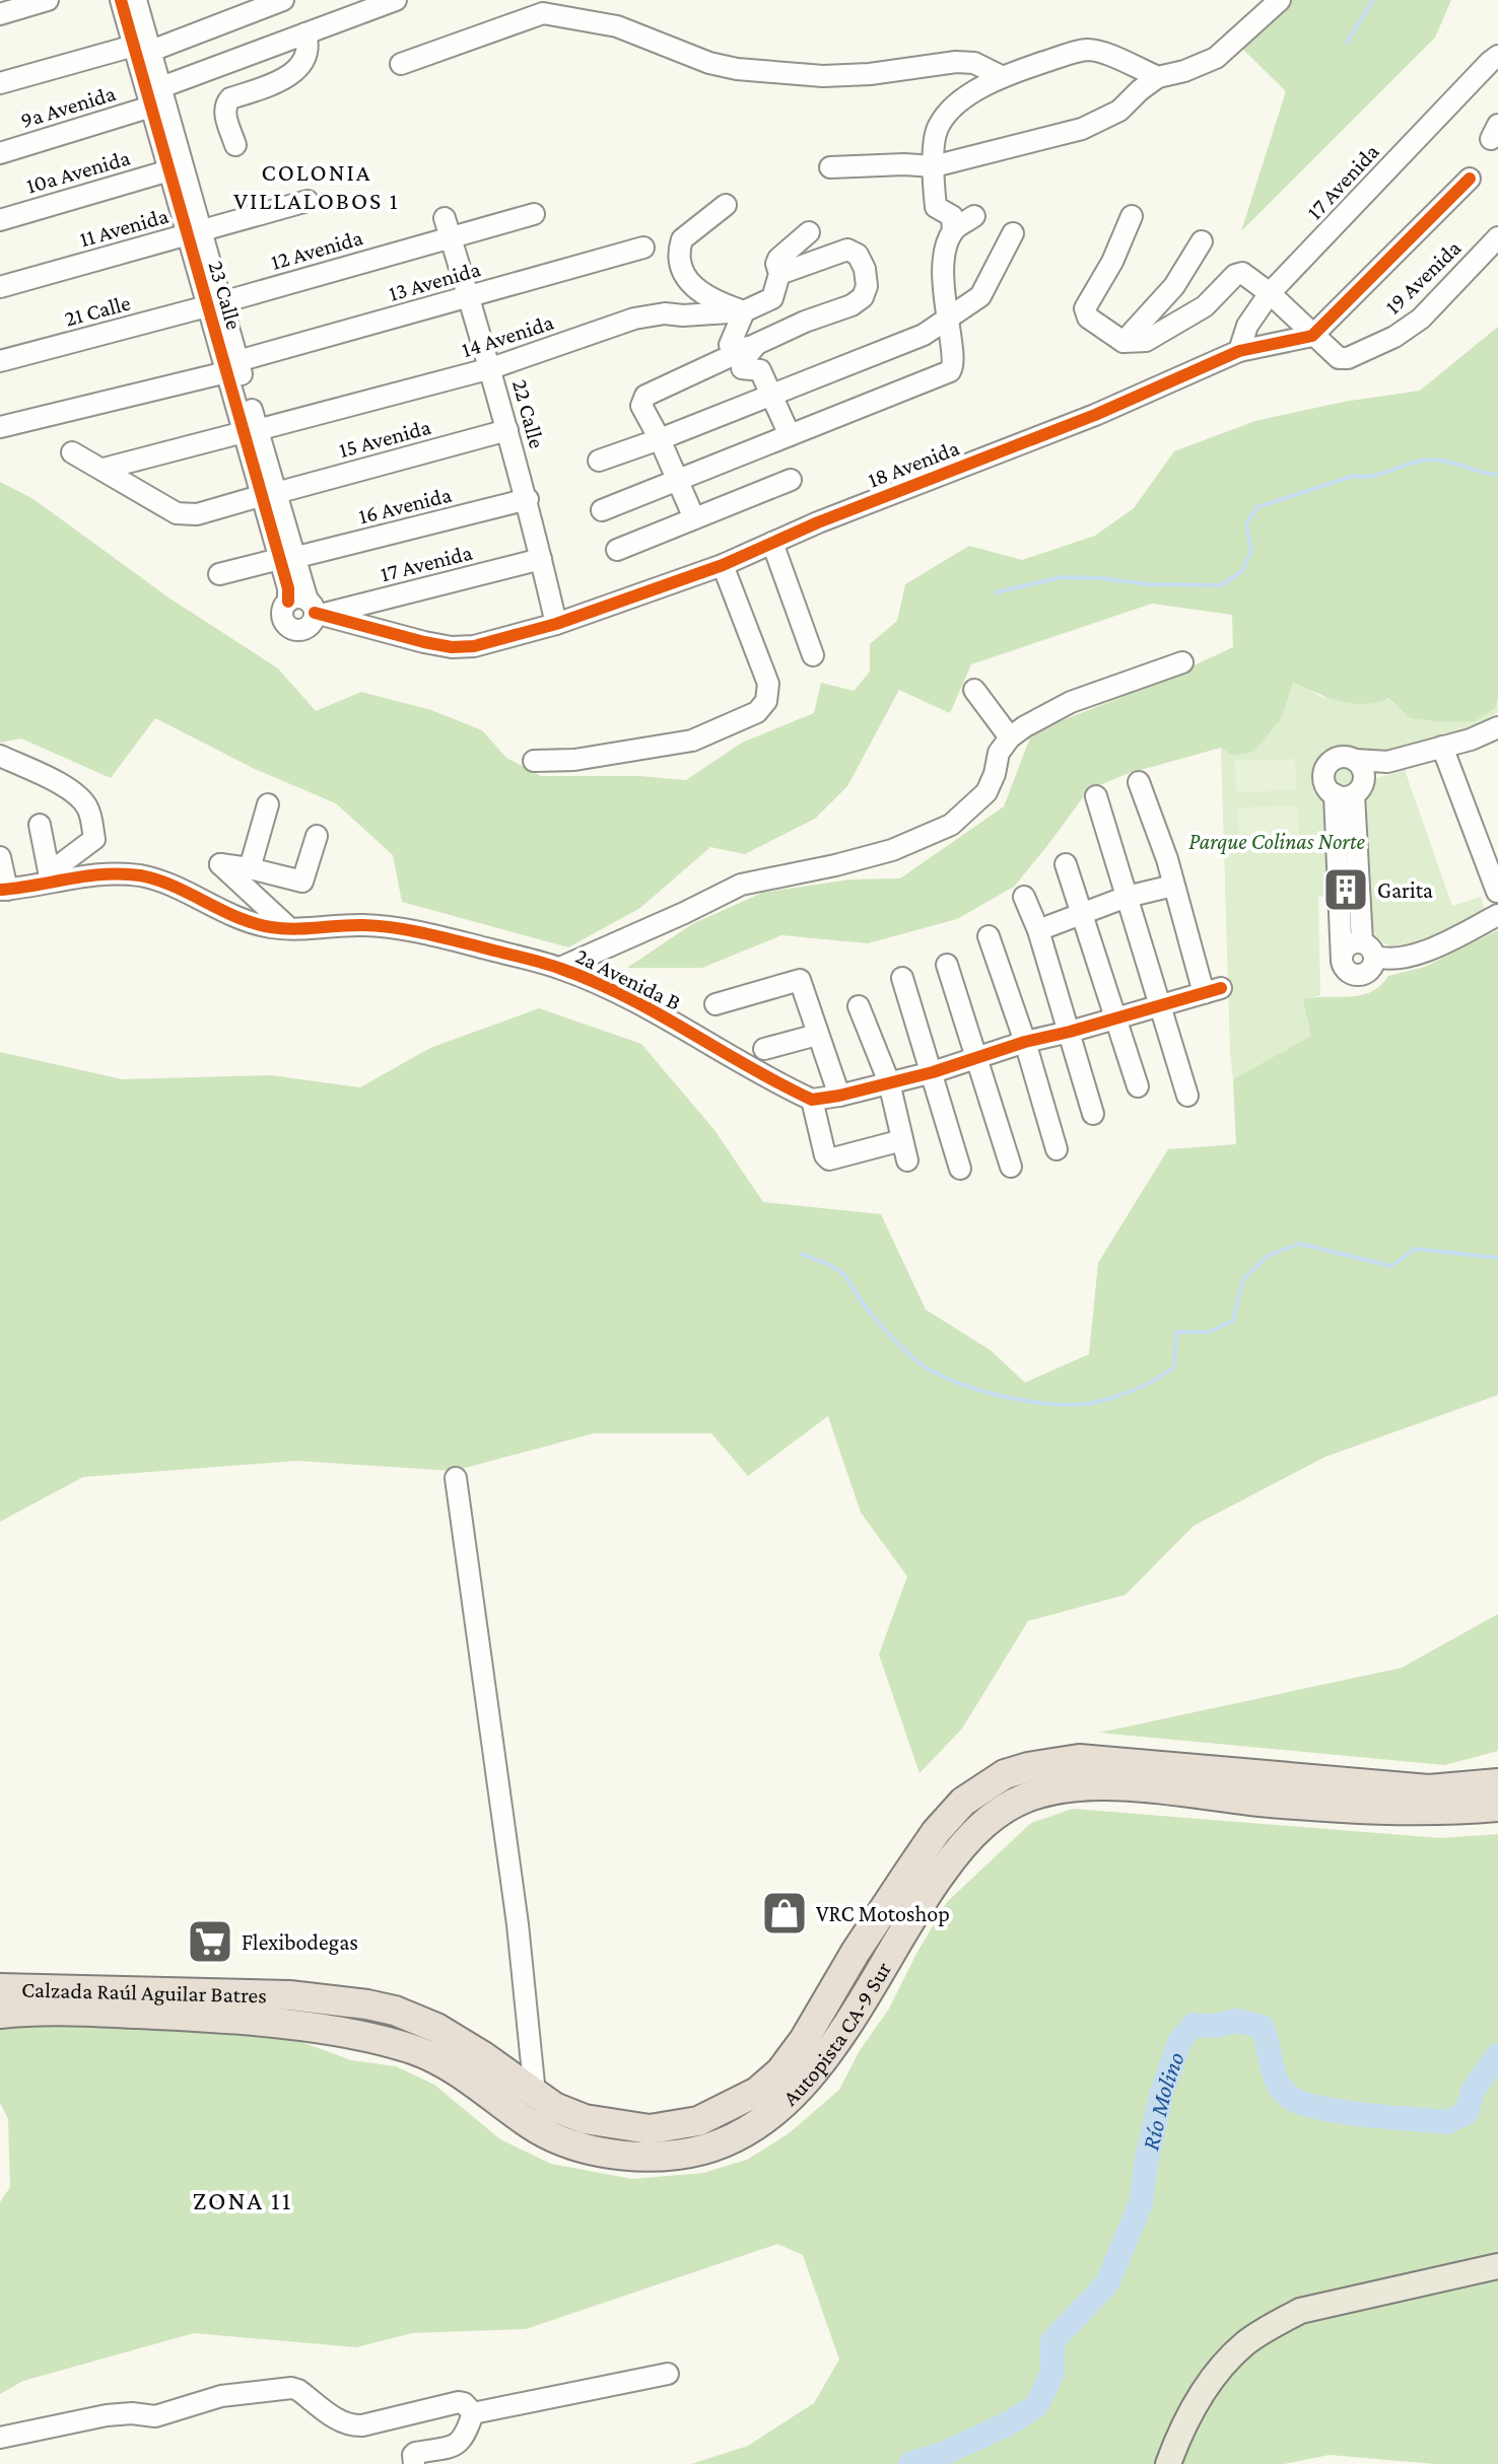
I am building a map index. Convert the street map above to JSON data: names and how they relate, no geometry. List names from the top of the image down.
{
  "streets": {
    "highway": ["Calzada Raúl Aguilar Batres", "Autopista CA-9 Sur"],
    "street": [
      "9a Avenida",
      "10a Avenida",
      "17 Avenida",
      "11 Avenida",
      "12 Avenida",
      "19 Avenida",
      "13 Avenida",
      "23 Calle",
      "21 Calle",
      "14 Avenida",
      "22 Calle",
      "15 Avenida",
      "18 Avenida",
      "16 Avenida",
      "2a Avenida B"
    ]
  },
  "crossings": [
    ["9a Avenida", "23 Calle"],
    ["10a Avenida", "23 Calle"],
    ["17 Avenida", "23 Calle"],
    ["17 Avenida", "22 Calle"],
    ["17 Avenida", "18 Avenida"],
    ["11 Avenida", "23 Calle"],
    ["12 Avenida", "23 Calle"],
    ["12 Avenida", "21 Calle"],
    ["12 Avenida", "22 Calle"],
    ["19 Avenida", "18 Avenida"],
    ["13 Avenida", "23 Calle"],
    ["13 Avenida", "22 Calle"],
    ["23 Calle", "21 Calle"],
    ["23 Calle", "14 Avenida"],
    ["23 Calle", "15 Avenida"],
    ["23 Calle", "18 Avenida"],
    ["23 Calle", "16 Avenida"],
    ["14 Avenida", "22 Calle"],
    ["14 Avenida", "15 Avenida"],
    ["22 Calle", "15 Avenida"],
    ["22 Calle", "18 Avenida"],
    ["22 Calle", "16 Avenida"],
    ["Calzada Raúl Aguilar Batres", "Autopista CA-9 Sur"]
  ],
  "districts": ["COLONIA VILLALOBOS 1", "ZONA 11"],
  "water": ["Río Molino"],
  "parks": ["Parque Colinas Norte"],
  "places": {
    "building": ["Garita"],
    "shop": ["VRC Motoshop"],
    "supermarket": ["Flexibodegas"]
  }
}
